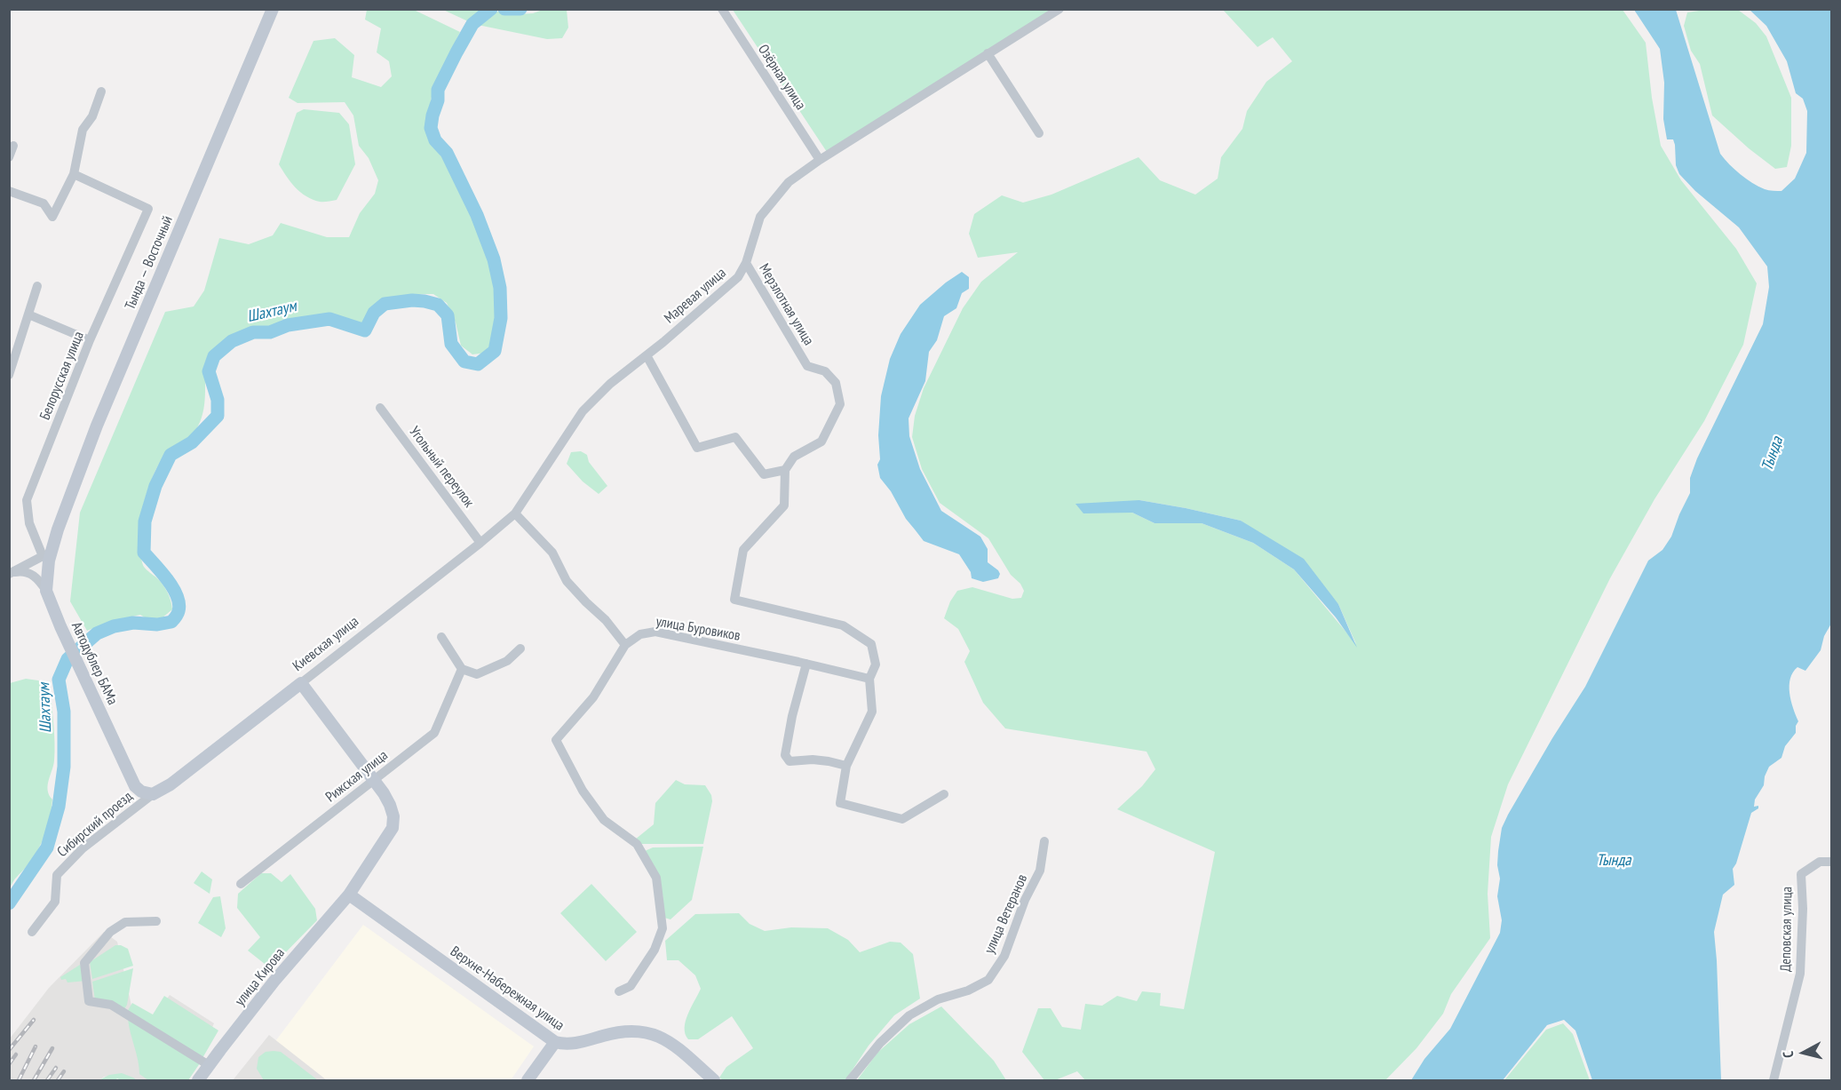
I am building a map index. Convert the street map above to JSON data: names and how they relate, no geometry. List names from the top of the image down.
{
  "streets": {
    "street": [
      "Озёрная улица",
      "Тында — Восточный",
      "Маревая улица",
      "Мерзлотная улица",
      "Белорусская улица",
      "Угольный переулок",
      "улица Буровиков",
      "Киевская улица",
      "Автодублер БАМа",
      "Рижская улица",
      "Сибирский проезд",
      "улица Ветеранов",
      "Деповская улица",
      "улица Кирова",
      "Верхне-Набережная улица"
    ]
  },
  "crossings": [
    ["Озёрная улица", "Маревая улица"],
    ["Тында — Восточный", "Автодублер БАМа"],
    ["Маревая улица", "Мерзлотная улица"],
    ["Маревая улица", "Киевская улица"],
    ["Угольный переулок", "Киевская улица"],
    ["Киевская улица", "Автодублер БАМа"],
    ["Киевская улица", "Сибирский проезд"],
    ["Киевская улица", "улица Кирова"],
    ["Автодублер БАМа", "Сибирский проезд"],
    ["Рижская улица", "улица Кирова"],
    ["улица Кирова", "Верхне-Набережная улица"]
  ],
  "water": ["Шахтаум", "Тында"],
  "north": "left"
}
